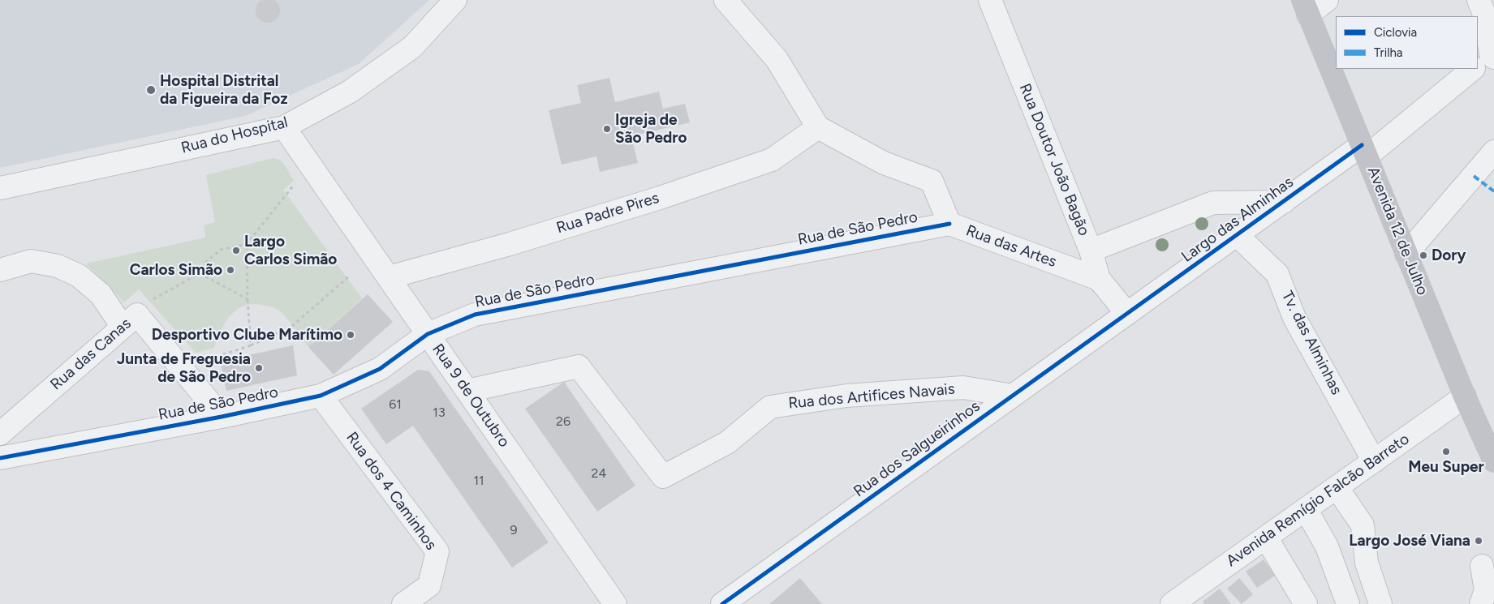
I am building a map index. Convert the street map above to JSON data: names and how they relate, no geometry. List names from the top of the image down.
{
  "streets": {
    "main road": ["Avenida 12 de Julho"],
    "street": [
      "Rua do Hospital",
      "Rua Doutor João Bagão",
      "Rua Padre Pires",
      "Largo das Alminhas",
      "Rua de São Pedro",
      "Rua das Artes",
      "Tv. das Alminhas",
      "Rua das Canas",
      "Rua 9 de Outubro",
      "Rua dos Artifices Navais",
      "Rua dos Salgueirinhos",
      "Rua dos 4 Caminhos",
      "Avenida Remígio Falcão Barreto"
    ]
  },
  "crossings": [
    ["Rua do Hospital", "Rua 9 de Outubro"],
    ["Rua Doutor João Bagão", "Largo das Alminhas"],
    ["Rua Doutor João Bagão", "Rua das Artes"],
    ["Rua Doutor João Bagão", "Rua dos Salgueirinhos"],
    ["Rua Padre Pires", "Rua das Artes"],
    ["Rua Padre Pires", "Rua 9 de Outubro"],
    ["Largo das Alminhas", "Avenida 12 de Julho"],
    ["Largo das Alminhas", "Tv. das Alminhas"],
    ["Largo das Alminhas", "Rua dos Salgueirinhos"],
    ["Rua de São Pedro", "Rua das Artes"],
    ["Rua de São Pedro", "Rua das Canas"],
    ["Rua de São Pedro", "Rua 9 de Outubro"],
    ["Rua de São Pedro", "Rua dos 4 Caminhos"],
    ["Avenida 12 de Julho", "Avenida Remígio Falcão Barreto"],
    ["Tv. das Alminhas", "Avenida Remígio Falcão Barreto"],
    ["Rua 9 de Outubro", "Rua dos Artifices Navais"],
    ["Rua dos Artifices Navais", "Rua dos Salgueirinhos"]
  ],
  "places": [
    "Hospital Distrital da Figueira da Foz",
    "Igreja de São Pedro",
    "Largo Carlos Simão",
    "Dory",
    "Carlos Simão",
    "Desportivo Clube Marítimo",
    "Junta de Freguesia de São Pedro",
    "Meu Super",
    "Largo José Viana"
  ],
  "house_numbers": [
    "61",
    "13",
    "26",
    "24",
    "11",
    "9"
  ],
  "legend": ["Ciclovia", "Trilha"]
}
